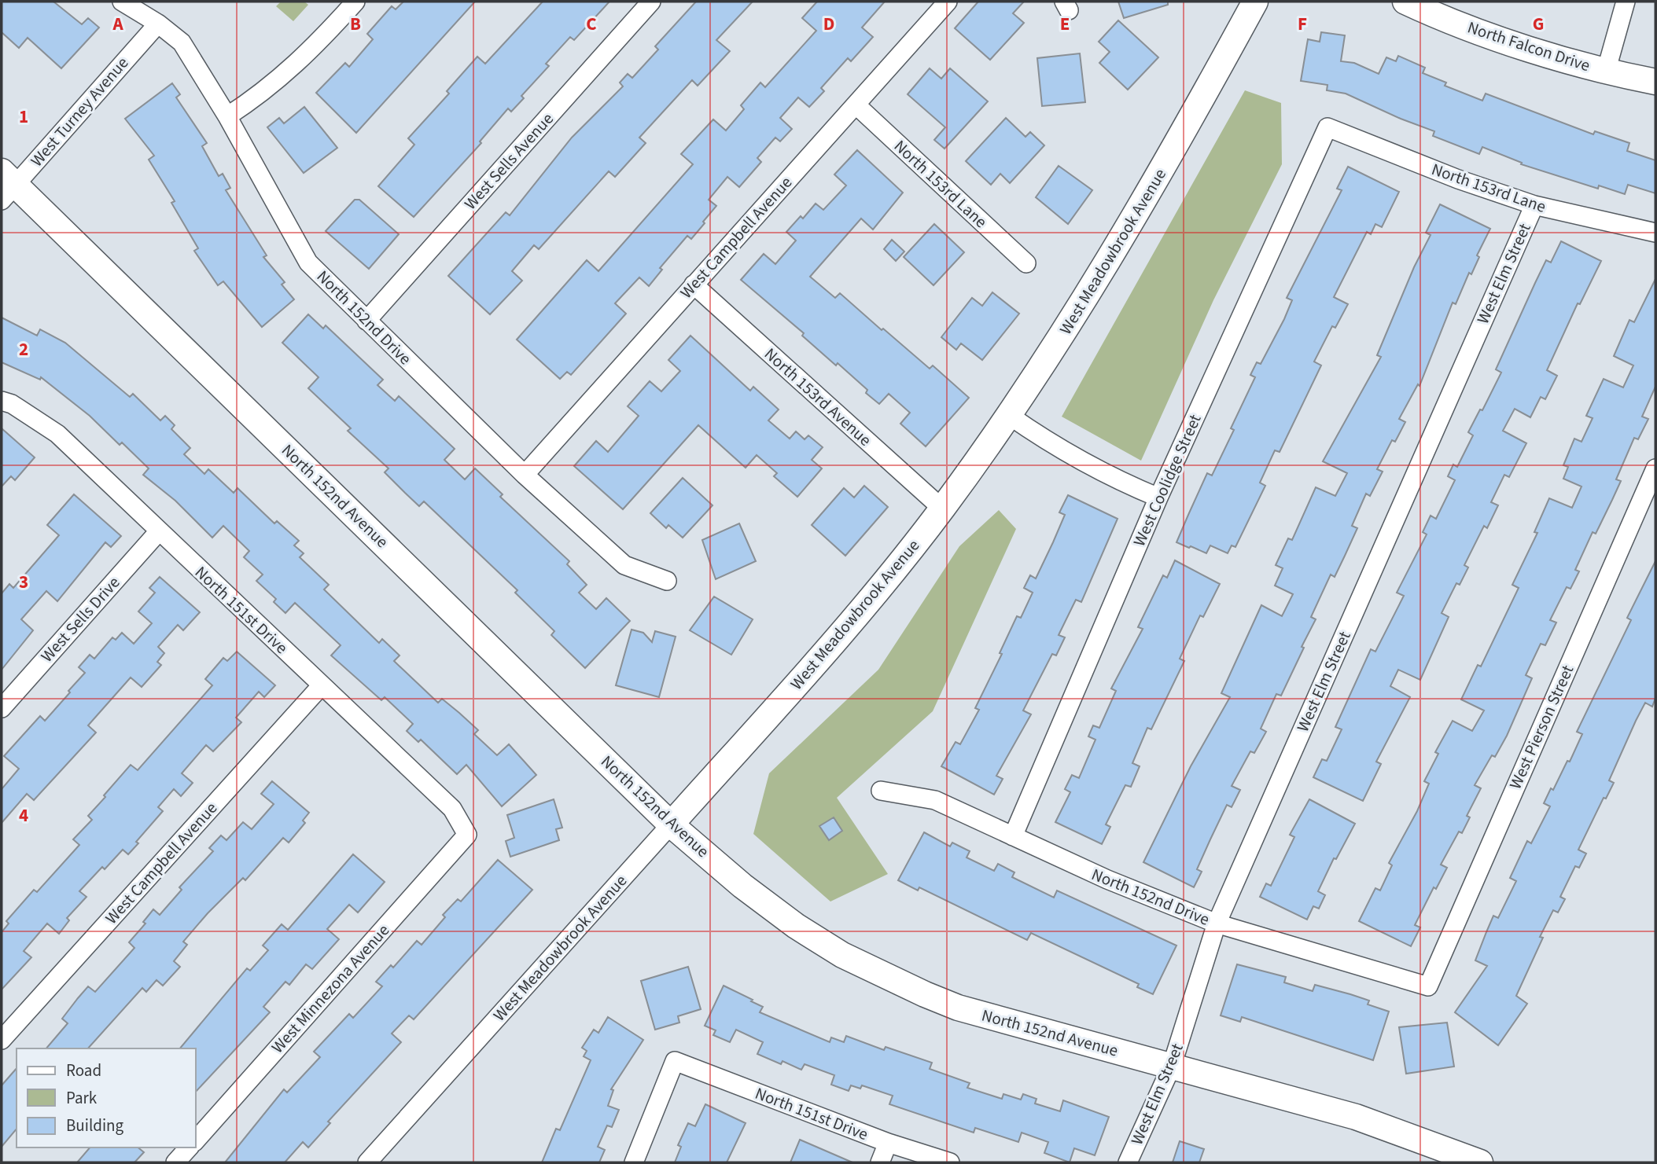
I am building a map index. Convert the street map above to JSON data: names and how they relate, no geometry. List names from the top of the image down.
{
  "streets": {
    "street": [
      "North Falcon Drive",
      "West Turney Avenue",
      "West Sells Avenue",
      "North 153rd Lane",
      "West Campbell Avenue",
      "West Meadowbrook Avenue",
      "West Elm Street",
      "North 152nd Drive",
      "North 153rd Avenue",
      "West Coolidge Street",
      "North 152nd Avenue",
      "North 151st Drive",
      "West Sells Drive",
      "West Pierson Street",
      "West Minnezona Avenue"
    ]
  },
  "crossings": [
    ["West Turney Avenue", "North 152nd Drive"],
    ["West Turney Avenue", "North 152nd Avenue"],
    ["West Sells Avenue", "North 152nd Drive"],
    ["North 153rd Lane", "West Campbell Avenue"],
    ["North 153rd Lane", "West Elm Street"],
    ["North 153rd Lane", "West Coolidge Street"],
    ["West Campbell Avenue", "North 152nd Drive"],
    ["West Campbell Avenue", "North 153rd Avenue"],
    ["West Campbell Avenue", "North 151st Drive"],
    ["West Meadowbrook Avenue", "North 153rd Avenue"],
    ["West Meadowbrook Avenue", "North 152nd Avenue"],
    ["West Elm Street", "North 152nd Drive"],
    ["West Elm Street", "North 152nd Avenue"],
    ["North 152nd Drive", "West Coolidge Street"],
    ["North 152nd Drive", "West Pierson Street"],
    ["North 151st Drive", "West Sells Drive"],
    ["North 151st Drive", "West Minnezona Avenue"]
  ],
  "legend": ["Road", "Park", "Building"],
  "grid": {
    "columns": [
      "A",
      "B",
      "C",
      "D",
      "E",
      "F",
      "G"
    ],
    "rows": [
      "1",
      "2",
      "3",
      "4"
    ]
  }
}
